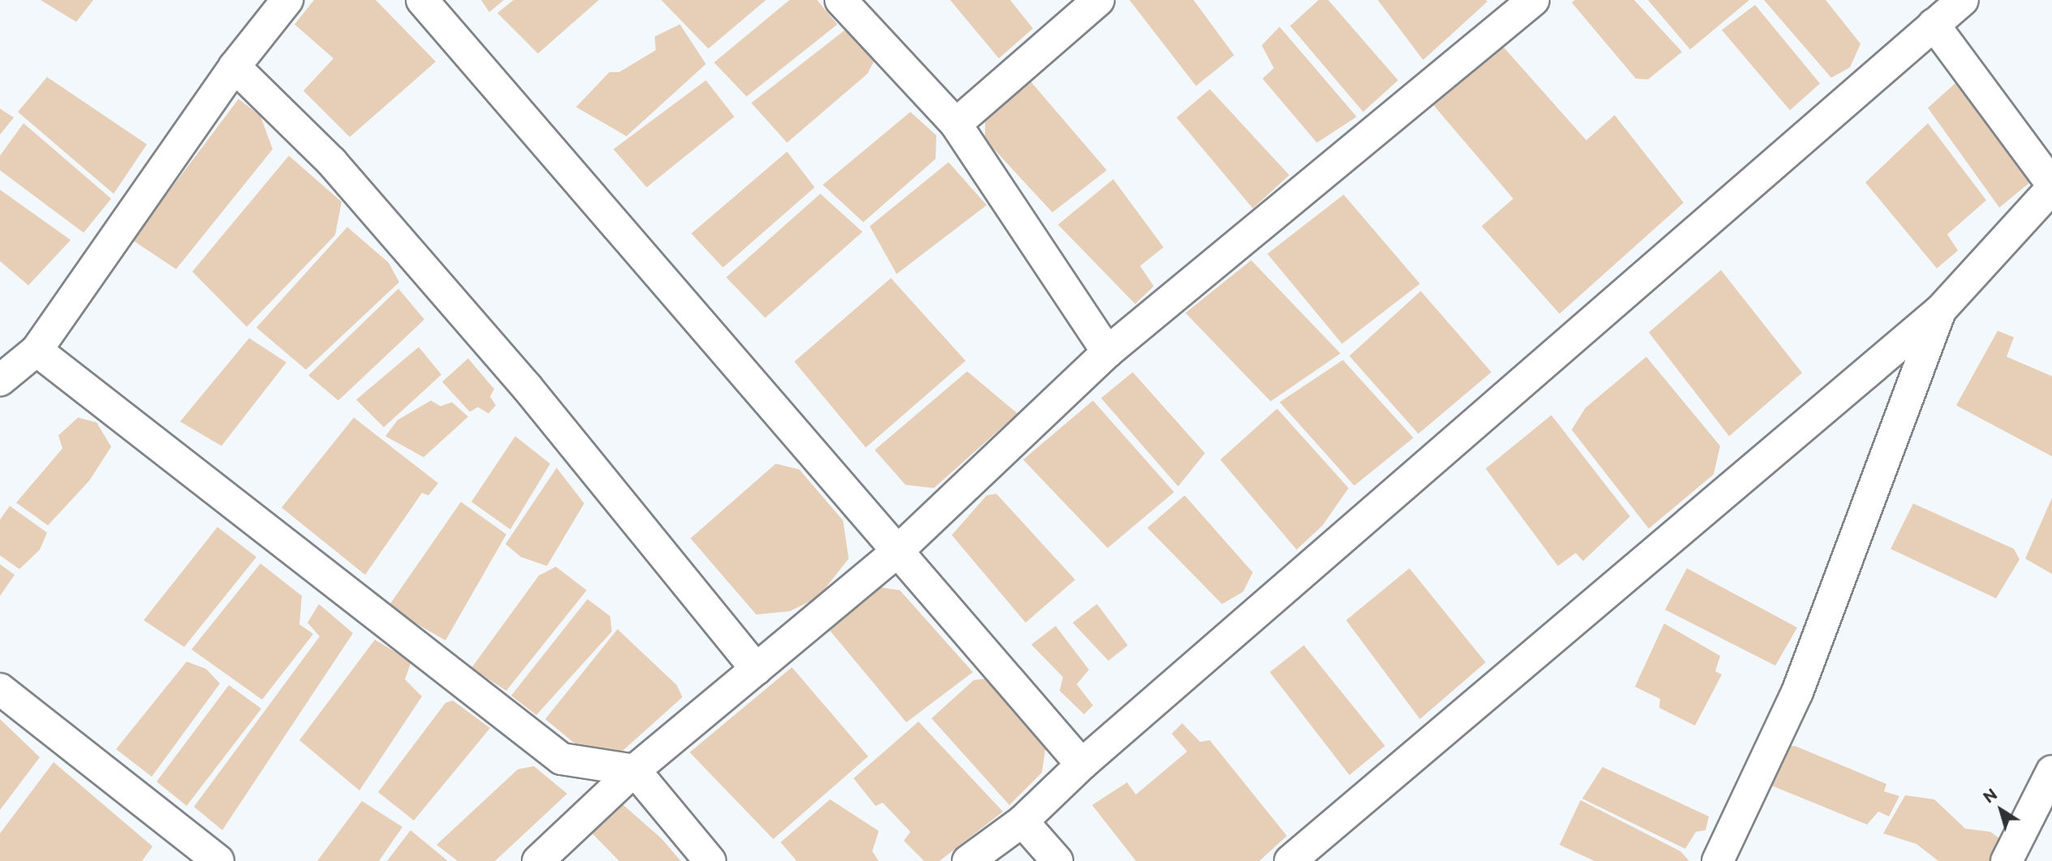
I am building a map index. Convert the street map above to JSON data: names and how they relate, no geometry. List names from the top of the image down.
{
  "north": "top left"
}
